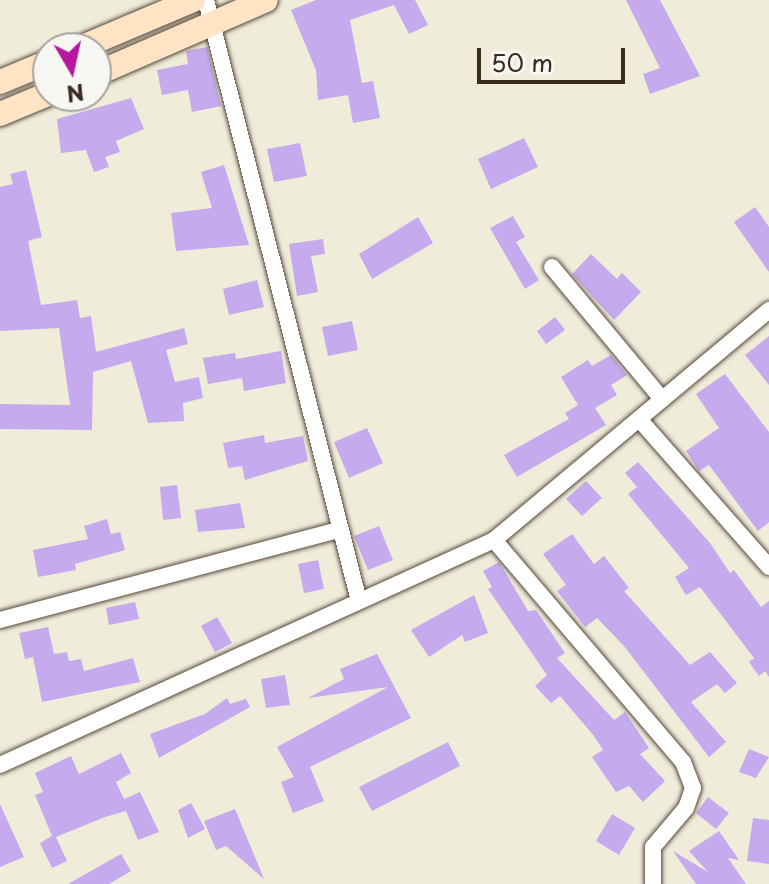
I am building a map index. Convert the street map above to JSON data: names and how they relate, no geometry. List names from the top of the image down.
{
  "scale_bar": "50 m",
  "north": "bottom"
}
